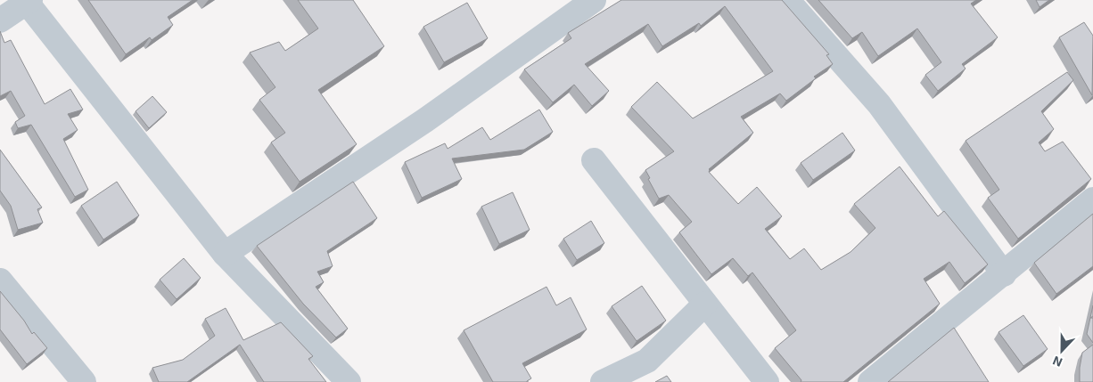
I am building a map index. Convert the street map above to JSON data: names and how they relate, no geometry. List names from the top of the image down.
{
  "north": "bottom"
}
